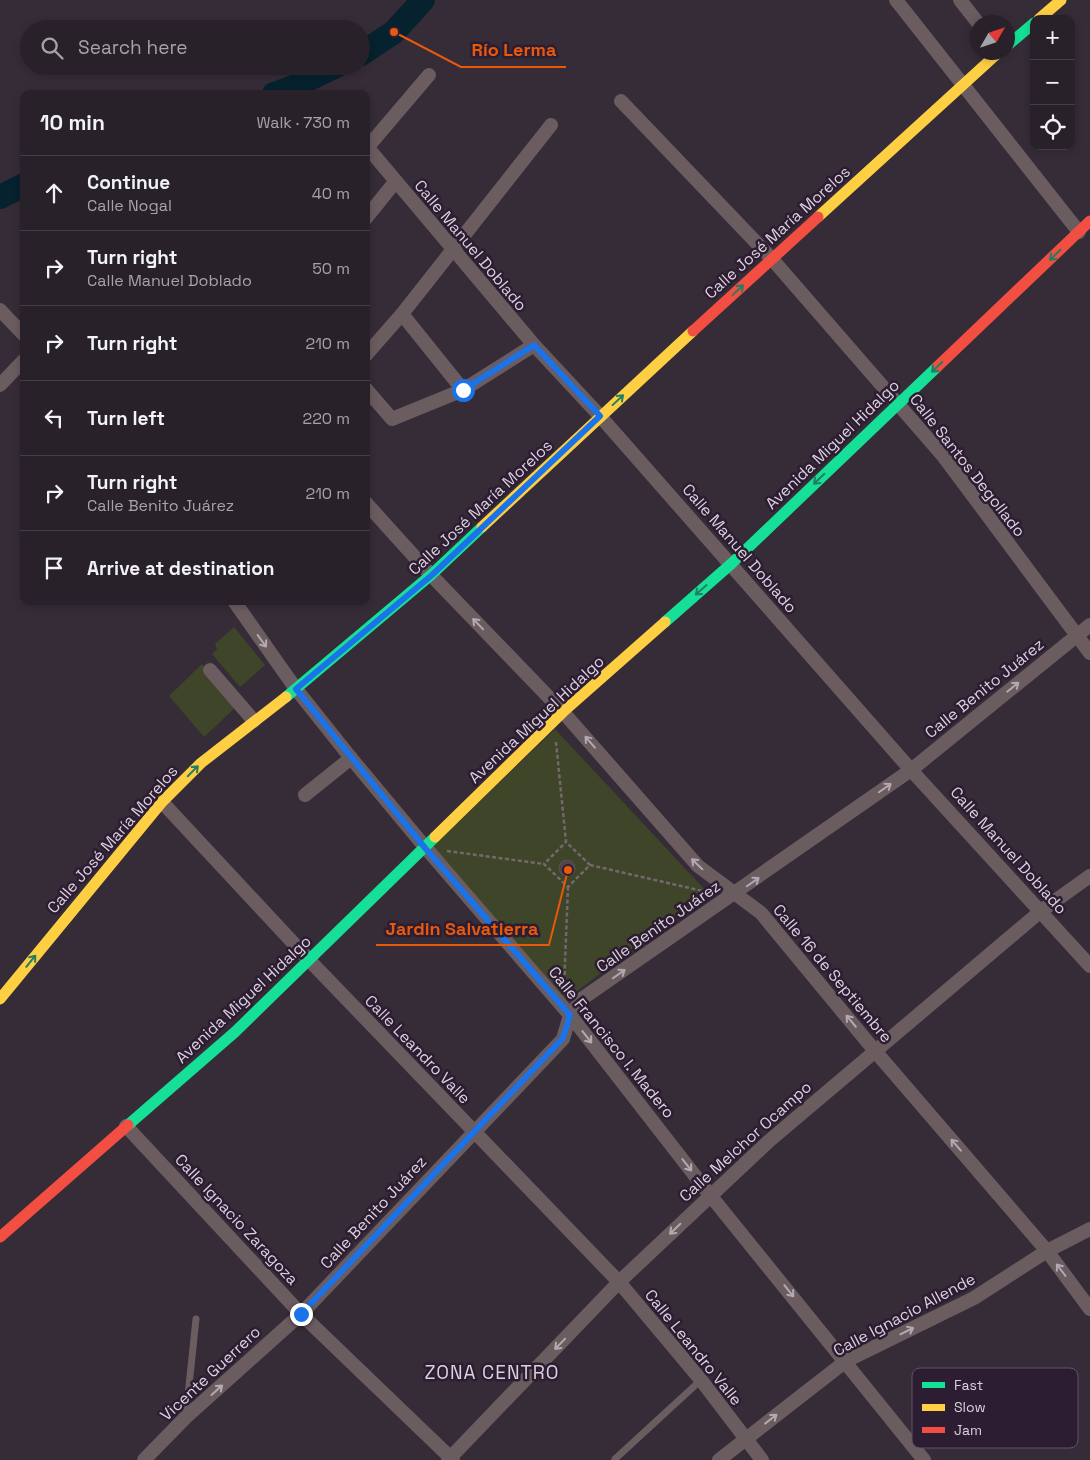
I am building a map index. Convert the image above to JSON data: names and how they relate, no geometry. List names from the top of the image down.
{
  "streets": {
    "street": [
      "Calle José María Morelos",
      "Calle Manuel Doblado",
      "Avenida Miguel Hidalgo",
      "Calle Santos Degollado",
      "Calle Benito Juárez",
      "Calle 16 de Septiembre",
      "Calle Francisco I. Madero",
      "Calle Leandro Valle",
      "Calle Melchor Ocampo",
      "Calle Ignacio Zaragoza",
      "Calle Ignacio Allende",
      "Vicente Guerrero"
    ]
  },
  "crossings": [
    ["Calle José María Morelos", "Calle Manuel Doblado"],
    ["Calle José María Morelos", "Calle Santos Degollado"],
    ["Calle José María Morelos", "Calle 16 de Septiembre"],
    ["Calle José María Morelos", "Calle Francisco I. Madero"],
    ["Calle José María Morelos", "Calle Leandro Valle"],
    ["Calle Manuel Doblado", "Avenida Miguel Hidalgo"],
    ["Calle Manuel Doblado", "Calle Benito Juárez"],
    ["Calle Manuel Doblado", "Calle Melchor Ocampo"],
    ["Avenida Miguel Hidalgo", "Calle Santos Degollado"],
    ["Avenida Miguel Hidalgo", "Calle 16 de Septiembre"],
    ["Avenida Miguel Hidalgo", "Calle Francisco I. Madero"],
    ["Avenida Miguel Hidalgo", "Calle Leandro Valle"],
    ["Avenida Miguel Hidalgo", "Calle Ignacio Zaragoza"],
    ["Calle Santos Degollado", "Calle Benito Juárez"],
    ["Calle Benito Juárez", "Calle 16 de Septiembre"],
    ["Calle Benito Juárez", "Calle Francisco I. Madero"],
    ["Calle Benito Juárez", "Calle Leandro Valle"],
    ["Calle Benito Juárez", "Calle Ignacio Zaragoza"],
    ["Calle Benito Juárez", "Vicente Guerrero"],
    ["Calle 16 de Septiembre", "Calle Melchor Ocampo"],
    ["Calle 16 de Septiembre", "Calle Ignacio Allende"],
    ["Calle Francisco I. Madero", "Calle Melchor Ocampo"],
    ["Calle Francisco I. Madero", "Calle Ignacio Allende"],
    ["Calle Leandro Valle", "Calle Melchor Ocampo"],
    ["Calle Leandro Valle", "Calle Ignacio Allende"],
    ["Calle Melchor Ocampo", "Calle Ignacio Zaragoza"],
    ["Calle Ignacio Zaragoza", "Vicente Guerrero"]
  ],
  "one_way": [
    "Calle José María Morelos",
    "Avenida Miguel Hidalgo",
    "Calle Benito Juárez",
    "Calle 16 de Septiembre",
    "Calle Francisco I. Madero",
    "Calle Melchor Ocampo",
    "Calle Ignacio Allende",
    "Vicente Guerrero"
  ],
  "districts": ["ZONA CENTRO"],
  "places": ["Río Lerma", "Jardin Salvatierra"],
  "legend": ["Fast", "Slow", "Jam"],
  "north": "top right",
  "page": {
    "map_buttons": ["+", "−"],
    "search": "Search here",
    "heading": ["10 min", "Walk · 730 m"],
    "list": [
      ["Continue", "Calle Nogal", "40 m"],
      ["Turn right", "Calle Manuel Doblado", "50 m"],
      ["Turn right", "210 m"],
      ["Turn left", "220 m"],
      ["Turn right", "Calle Benito Juárez", "210 m"],
      "Arrive at destination"
    ]
  }
}
